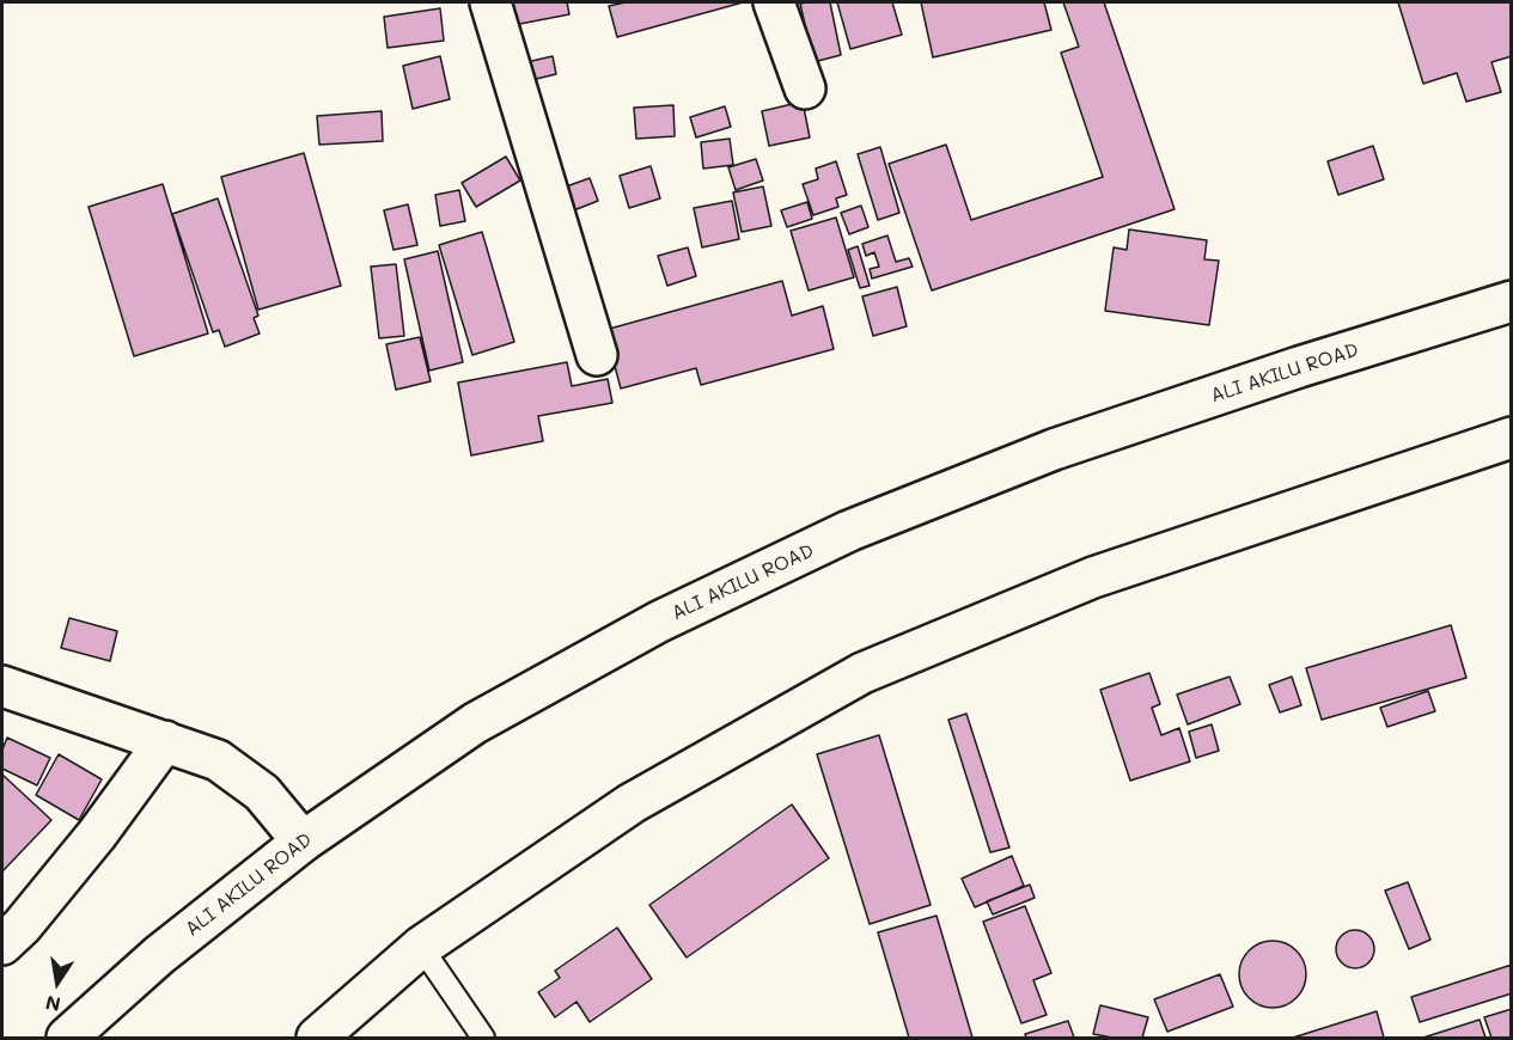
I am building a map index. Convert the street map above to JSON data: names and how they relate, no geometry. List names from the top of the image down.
{
  "streets": {
    "main road": ["ALI AKILU ROAD"]
  },
  "north": "bottom"
}
